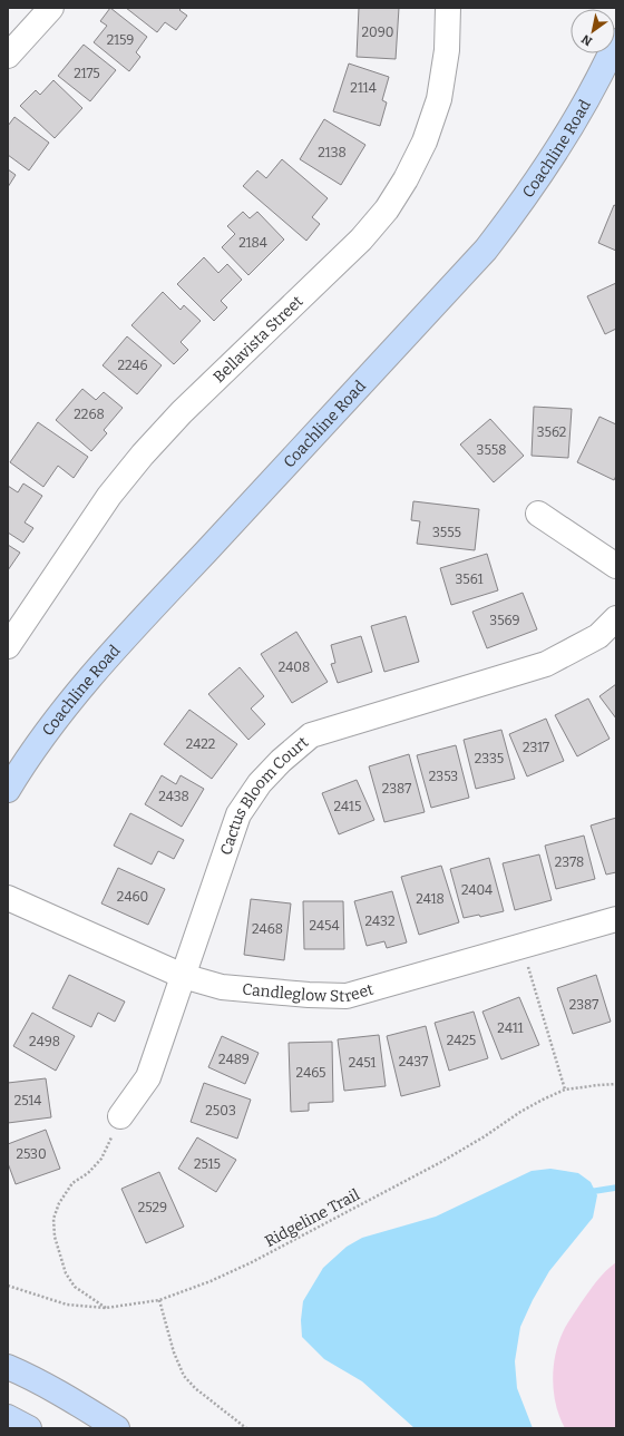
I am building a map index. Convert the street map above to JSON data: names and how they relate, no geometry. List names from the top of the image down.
{
  "streets": {
    "main road": ["Coachline Road"],
    "street": ["Bellavista Street", "Cactus Bloom Court", "Candleglow Street"],
    "path": ["Ridgeline Trail"]
  },
  "crossings": [
    ["Cactus Bloom Court", "Candleglow Street"]
  ],
  "house_numbers": [
    "2090",
    "2159",
    "2175",
    "2114",
    "2138",
    "2184",
    "2246",
    "2268",
    "3562",
    "3558",
    "3555",
    "3561",
    "3569",
    "2408",
    "2422",
    "2317",
    "2335",
    "2353",
    "2387",
    "2438",
    "2415",
    "2378",
    "2404",
    "2460",
    "2418",
    "2432",
    "2454",
    "2468",
    "2387",
    "2411",
    "2425",
    "2498",
    "2489",
    "2437",
    "2451",
    "2465",
    "2514",
    "2503",
    "2530",
    "2515",
    "2529"
  ],
  "north": "bottom left"
}
